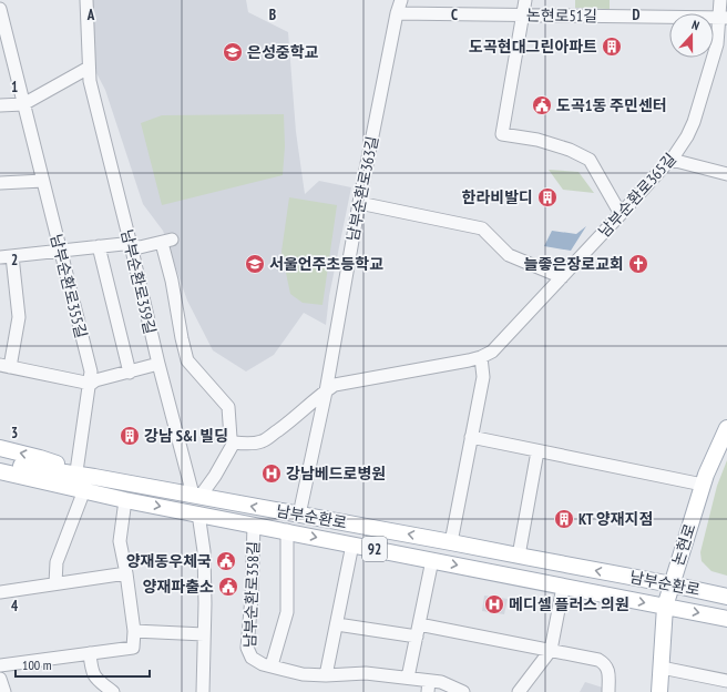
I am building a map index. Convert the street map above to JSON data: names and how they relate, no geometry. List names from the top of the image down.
{
  "streets": {
    "main road": ["남부순환로", "논현로", "92"],
    "street": [
      "논현로51길",
      "남부순환로363길",
      "남부순환로365길",
      "남부순환로359길",
      "남부순환로355길",
      "남부순환로358길"
    ]
  },
  "crossings": [
    ["논현로51길", "남부순환로363길"],
    ["논현로51길", "남부순환로365길"],
    ["남부순환로363길", "남부순환로"],
    ["남부순환로359길", "남부순환로"],
    ["남부순환로", "논현로"],
    ["남부순환로", "남부순환로358길"]
  ],
  "places": {
    "building": [
      "도곡현대그린아파트",
      "한라비발디",
      "강남 S&I 빌딩",
      "KT 양재지점"
    ],
    "school or university": ["은성중학교", "서울언주초등학교"],
    "public building": ["도곡1동 주민센터", "양재동우체국", "양재파출소"],
    "church": ["늘좋은장로교회"],
    "hospital": ["강남베드로병원", "메디셀 플러스 의원"]
  },
  "scale_bar": "100 m",
  "north": "top",
  "grid": {
    "columns": [
      "A",
      "B",
      "C",
      "D"
    ],
    "rows": [
      "1",
      "2",
      "3",
      "4"
    ]
  }
}
